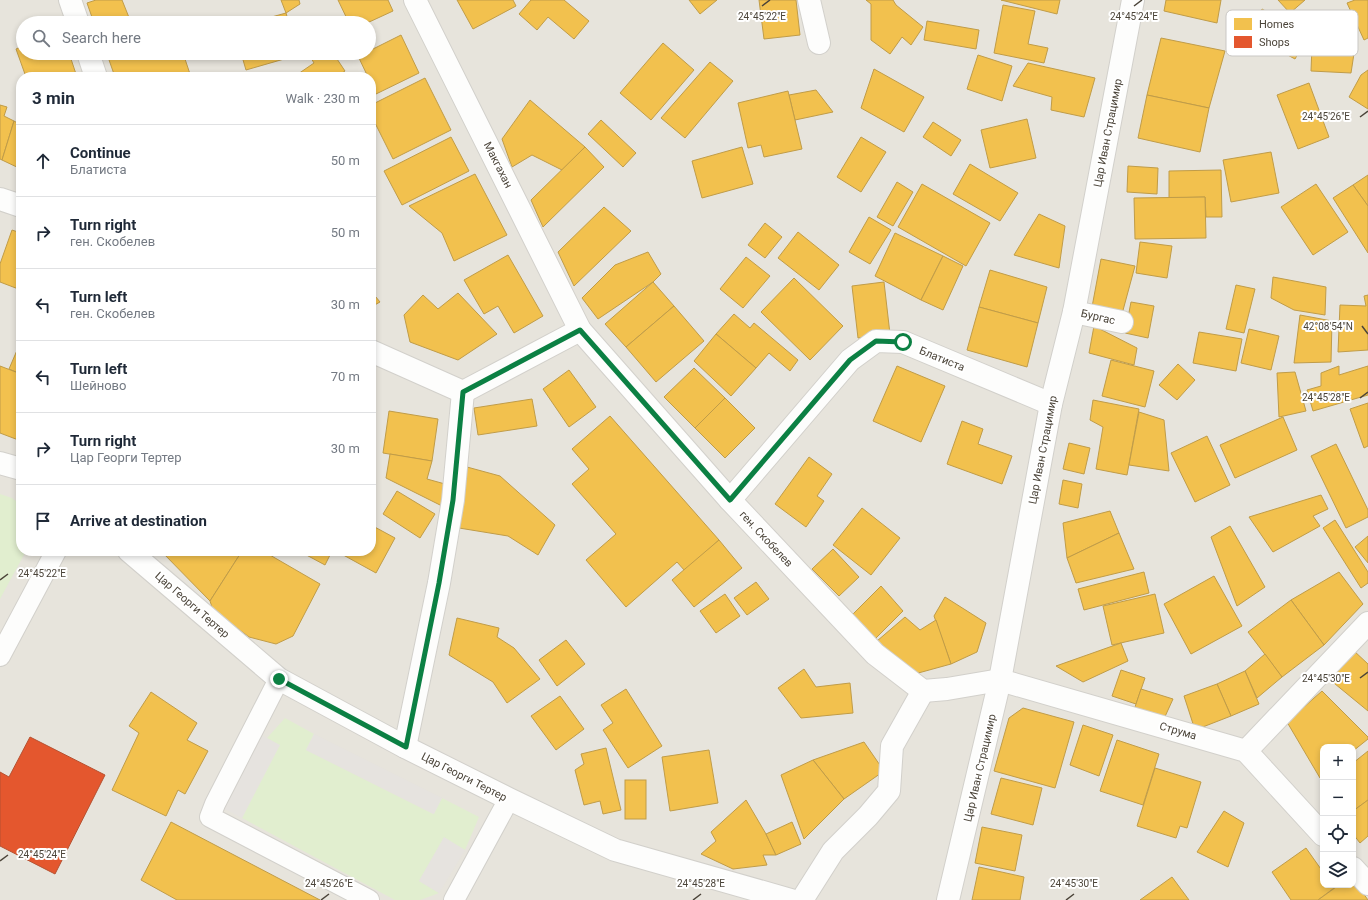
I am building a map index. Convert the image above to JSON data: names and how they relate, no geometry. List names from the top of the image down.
{
  "streets": {
    "street": [
      "Цар Иван Страцимир",
      "Макгахан",
      "Бургас",
      "Блатиста",
      "ген. Скобелев",
      "Цар Георги Тертер",
      "Струма"
    ]
  },
  "crossings": [
    ["Цар Иван Страцимир", "Бургас"],
    ["Цар Иван Страцимир", "Блатиста"],
    ["Цар Иван Страцимир", "Струма"],
    ["Макгахан", "ген. Скобелев"],
    ["Блатиста", "ген. Скобелев"]
  ],
  "legend": ["Homes", "Shops"],
  "page": {
    "search": "Search here",
    "heading": ["3 min", "Walk · 230 m"],
    "list": [
      ["Continue", "Блатиста", "50 m"],
      ["Turn right", "ген. Скобелев", "50 m"],
      ["Turn left", "ген. Скобелев", "30 m"],
      ["Turn left", "Шейново", "70 m"],
      ["Turn right", "Цар Георги Тертер", "30 m"],
      "Arrive at destination"
    ],
    "map_buttons": ["+", "−"]
  },
  "coordinates": [
    "24°45'22\"E",
    "24°45'24\"E",
    "24°45'26\"E",
    "42°08'54\"N",
    "24°45'28\"E",
    "24°45'30\"E"
  ]
}
